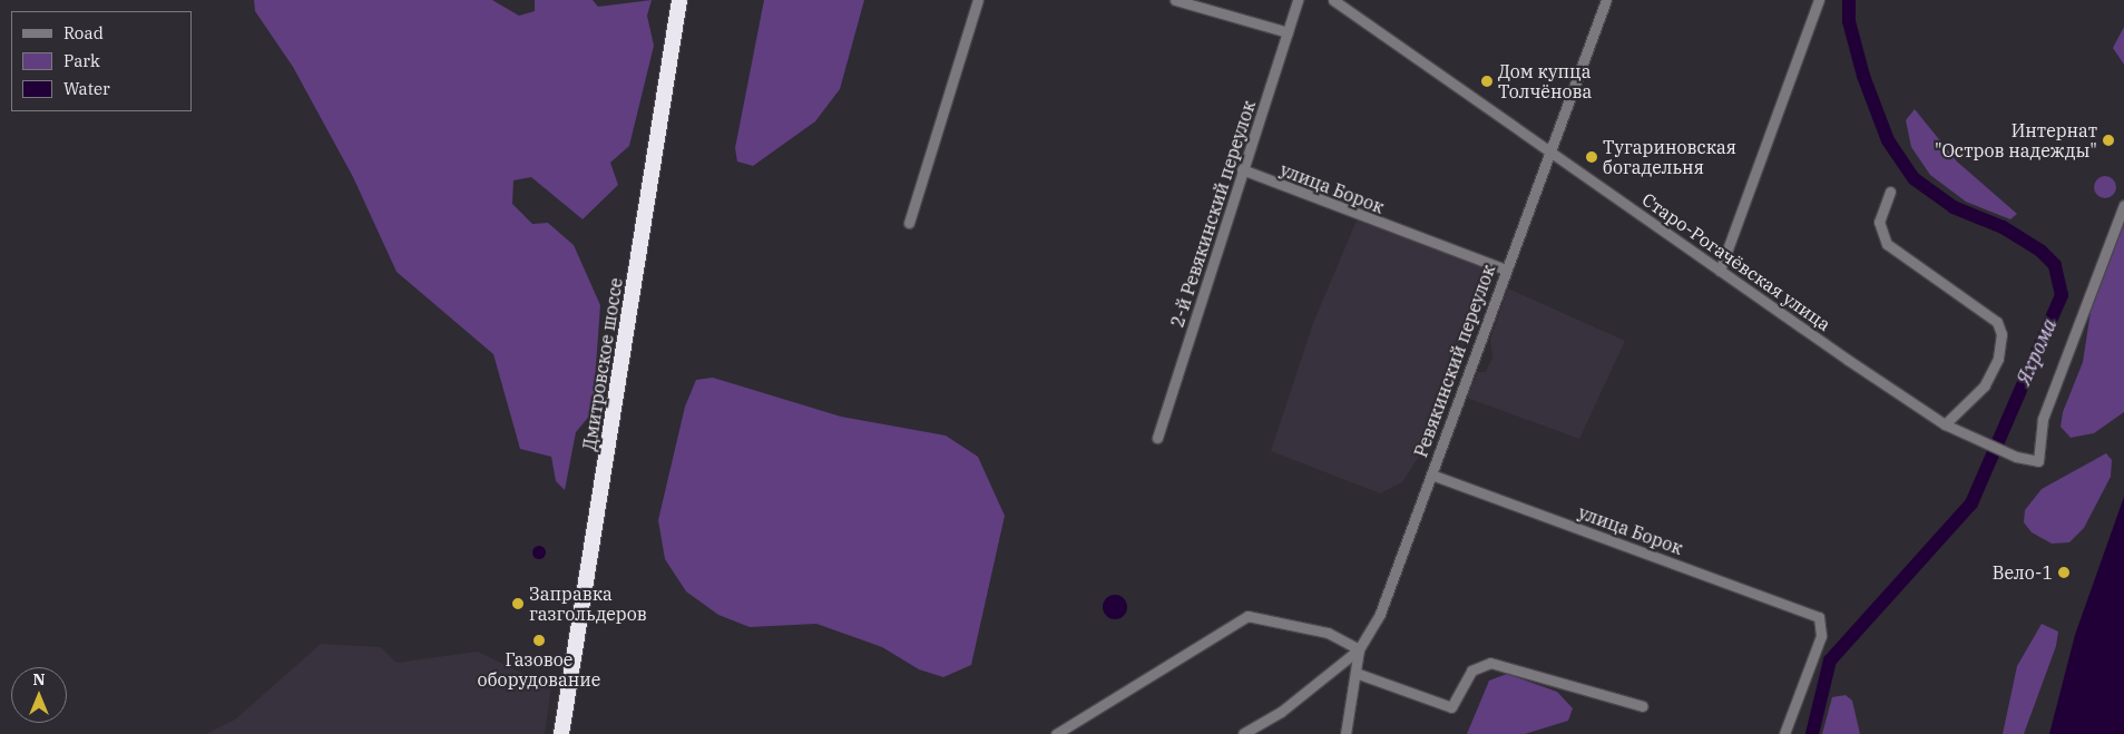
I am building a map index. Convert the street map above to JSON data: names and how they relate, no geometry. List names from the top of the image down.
{
  "streets": {
    "highway": ["Дмитровское шоссе"],
    "street": [
      "улица Борок",
      "2-й Ревякинский переулок",
      "Старо-Рогачёвская улица",
      "Ревякинский переулок"
    ]
  },
  "crossings": [
    ["улица Борок", "2-й Ревякинский переулок"],
    ["улица Борок", "Ревякинский переулок"],
    ["Старо-Рогачёвская улица", "Ревякинский переулок"]
  ],
  "water": ["Яхрома"],
  "places": [
    "Дом купца Толчёнова",
    "Интернат \"Остров надежды\"",
    "Тугариновская богадельня",
    "Вело-1",
    "Заправка газгольдеров",
    "Газовое оборудование"
  ],
  "legend": ["Road", "Park", "Water"],
  "north": "top"
}
